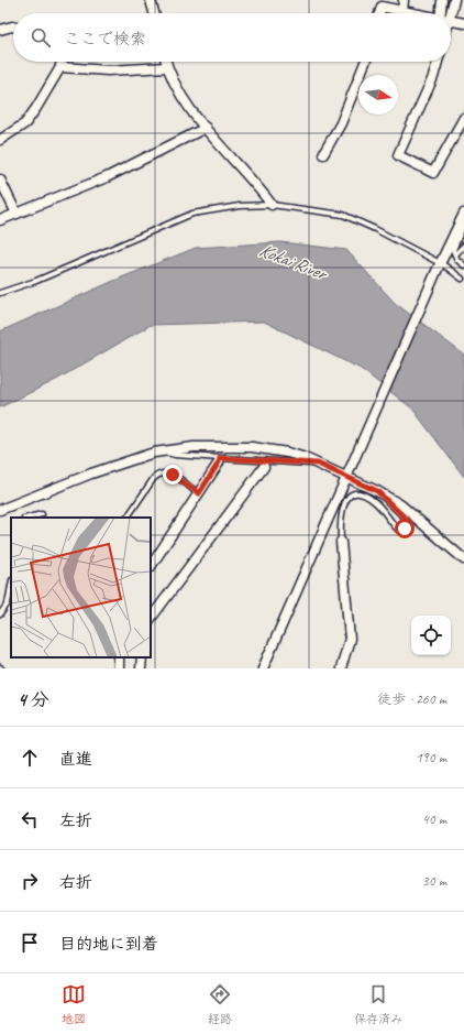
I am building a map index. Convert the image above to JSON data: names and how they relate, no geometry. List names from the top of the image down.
{
  "water": ["Kokai River"],
  "north": "right",
  "page": {
    "search": "ここで検索",
    "heading": ["4 分", "徒歩 · 260 m"],
    "list": [
      ["直進", "190 m"],
      ["左折", "40 m"],
      ["右折", "30 m"],
      "目的地に到着"
    ],
    "nav": ["地図", "経路", "保存済み"]
  }
}
